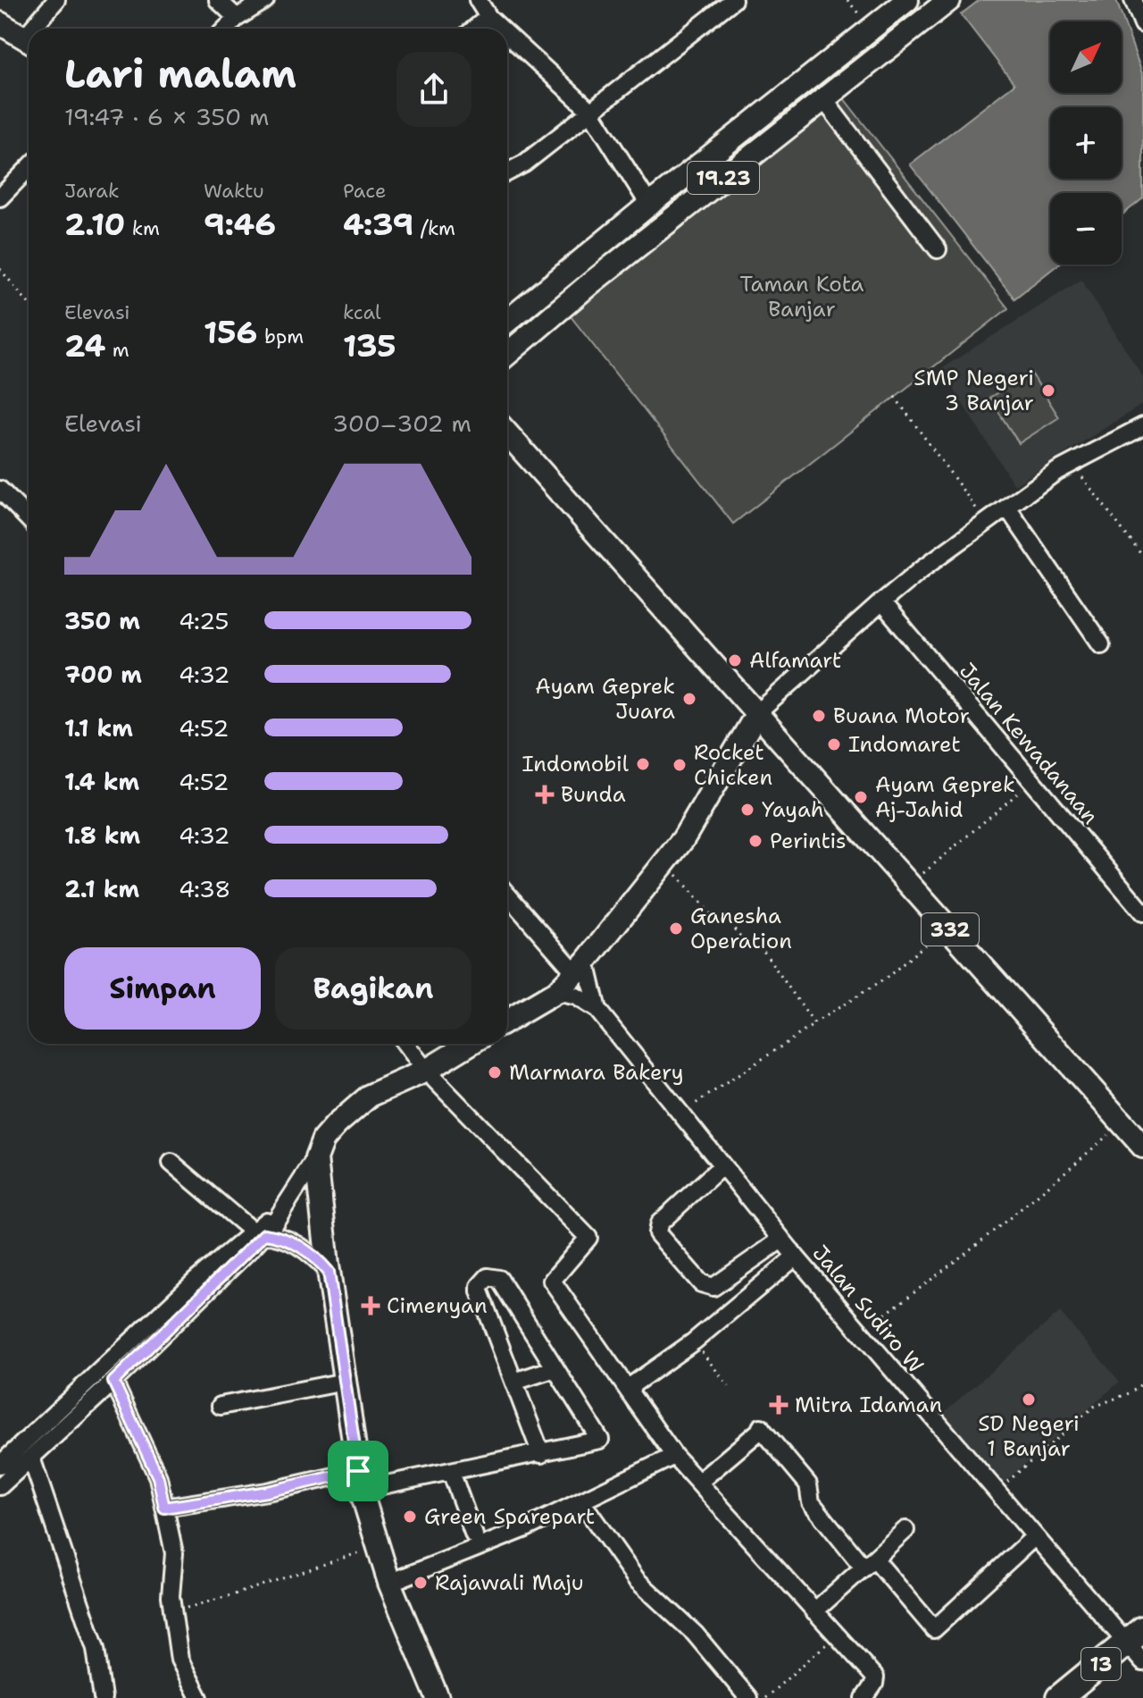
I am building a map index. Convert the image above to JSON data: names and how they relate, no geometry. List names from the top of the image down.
{
  "streets": {
    "highway": ["13"],
    "main road": ["19.23", "332"],
    "street": ["Jalan Kewadanaan", "Jalan Sudiro W"]
  },
  "crossings": [
    ["Jalan Sudiro W", "13"]
  ],
  "parks": ["Taman Kota Banjar"],
  "places": {
    "other": [
      "SMP Negeri 3 Banjar",
      "Alfamart",
      "Ayam Geprek Juara",
      "Buana Motor",
      "Indomaret",
      "Indomobil",
      "Rocket Chicken",
      "Ayam Geprek Aj-Jahid",
      "Yayah",
      "Perintis",
      "Ganesha Operation",
      "Marmara Bakery",
      "SD Negeri 1 Banjar",
      "Green Sparepart",
      "Rajawali Maju"
    ],
    "health": ["Bunda", "Cimenyan", "Mitra Idaman"]
  },
  "north": "top right",
  "page": {
    "map_buttons": ["+", "−"],
    "heading": ["Lari malam", "19:47 · 6 × 350 m"],
    "stats": [
      ["Jarak", "2.10 km"],
      ["Waktu", "9:46"],
      ["Pace", "4:39 /km"],
      ["Elevasi", "24 m"],
      ["156 bpm"],
      ["kcal", "135"]
    ],
    "chart": ["Elevasi", "300–302 m"],
    "list": [
      {
        "name": "350 m",
        "note": "4:25"
      },
      {
        "name": "700 m",
        "note": "4:32"
      },
      {
        "name": "1.1 km",
        "note": "4:52"
      },
      {
        "name": "1.4 km",
        "note": "4:52"
      },
      {
        "name": "1.8 km",
        "note": "4:32"
      },
      {
        "name": "2.1 km",
        "note": "4:38"
      }
    ],
    "buttons": ["Simpan", "Bagikan"]
  }
}
